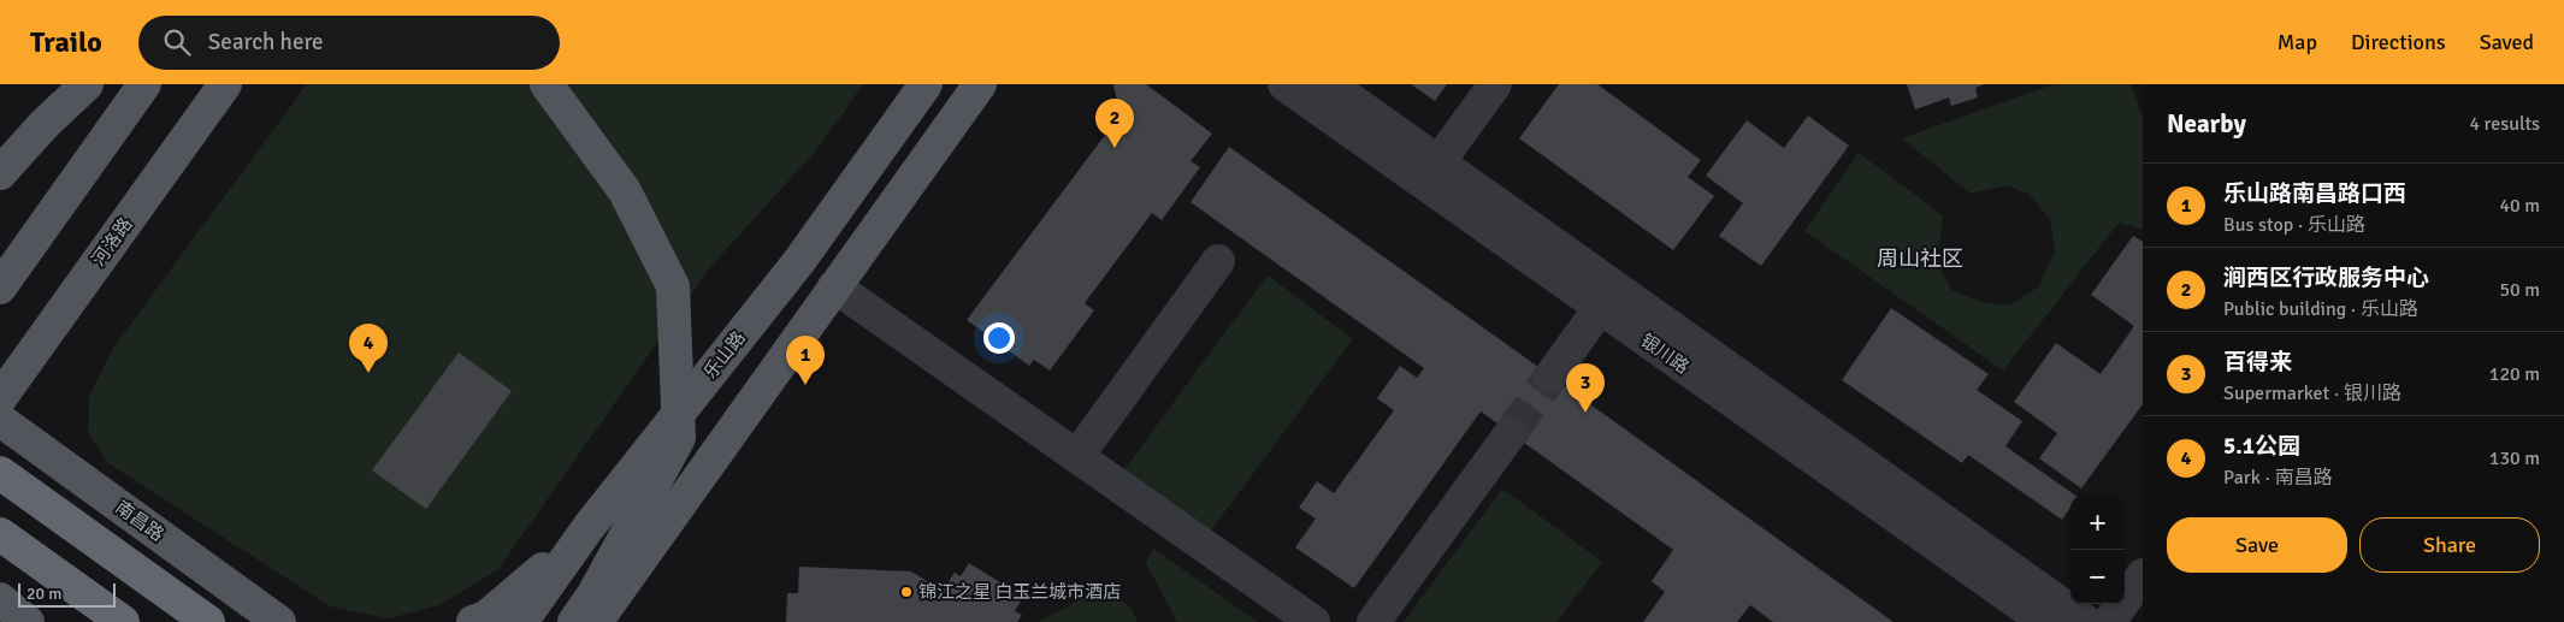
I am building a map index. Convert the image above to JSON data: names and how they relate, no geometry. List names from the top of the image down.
{
  "streets": {
    "main road": ["河洛路", "乐山路", "南昌路"],
    "street": ["银川路"]
  },
  "districts": ["周山社区"],
  "places": ["锦江之星 白玉兰城市酒店"],
  "scale_bar": "20 m",
  "page": {
    "header": "Trailo",
    "search": "Search here",
    "nav": ["Map", "Directions", "Saved"],
    "heading": ["Nearby", "4 results"],
    "pins": [
      "2",
      "4",
      "1",
      "3"
    ],
    "list": [
      {
        "mark": "1",
        "name": "乐山路南昌路口西",
        "note": "Bus stop · 乐山路",
        "value": "40 m"
      },
      {
        "mark": "2",
        "name": "涧西区行政服务中心",
        "note": "Public building · 乐山路",
        "value": "50 m"
      },
      {
        "mark": "3",
        "name": "百得来",
        "note": "Supermarket · 银川路",
        "value": "120 m"
      },
      {
        "mark": "4",
        "name": "5.1公园",
        "note": "Park · 南昌路",
        "value": "130 m"
      }
    ],
    "map_buttons": ["+", "−"],
    "buttons": ["Save", "Share"],
    "scale": "20 m"
  }
}
